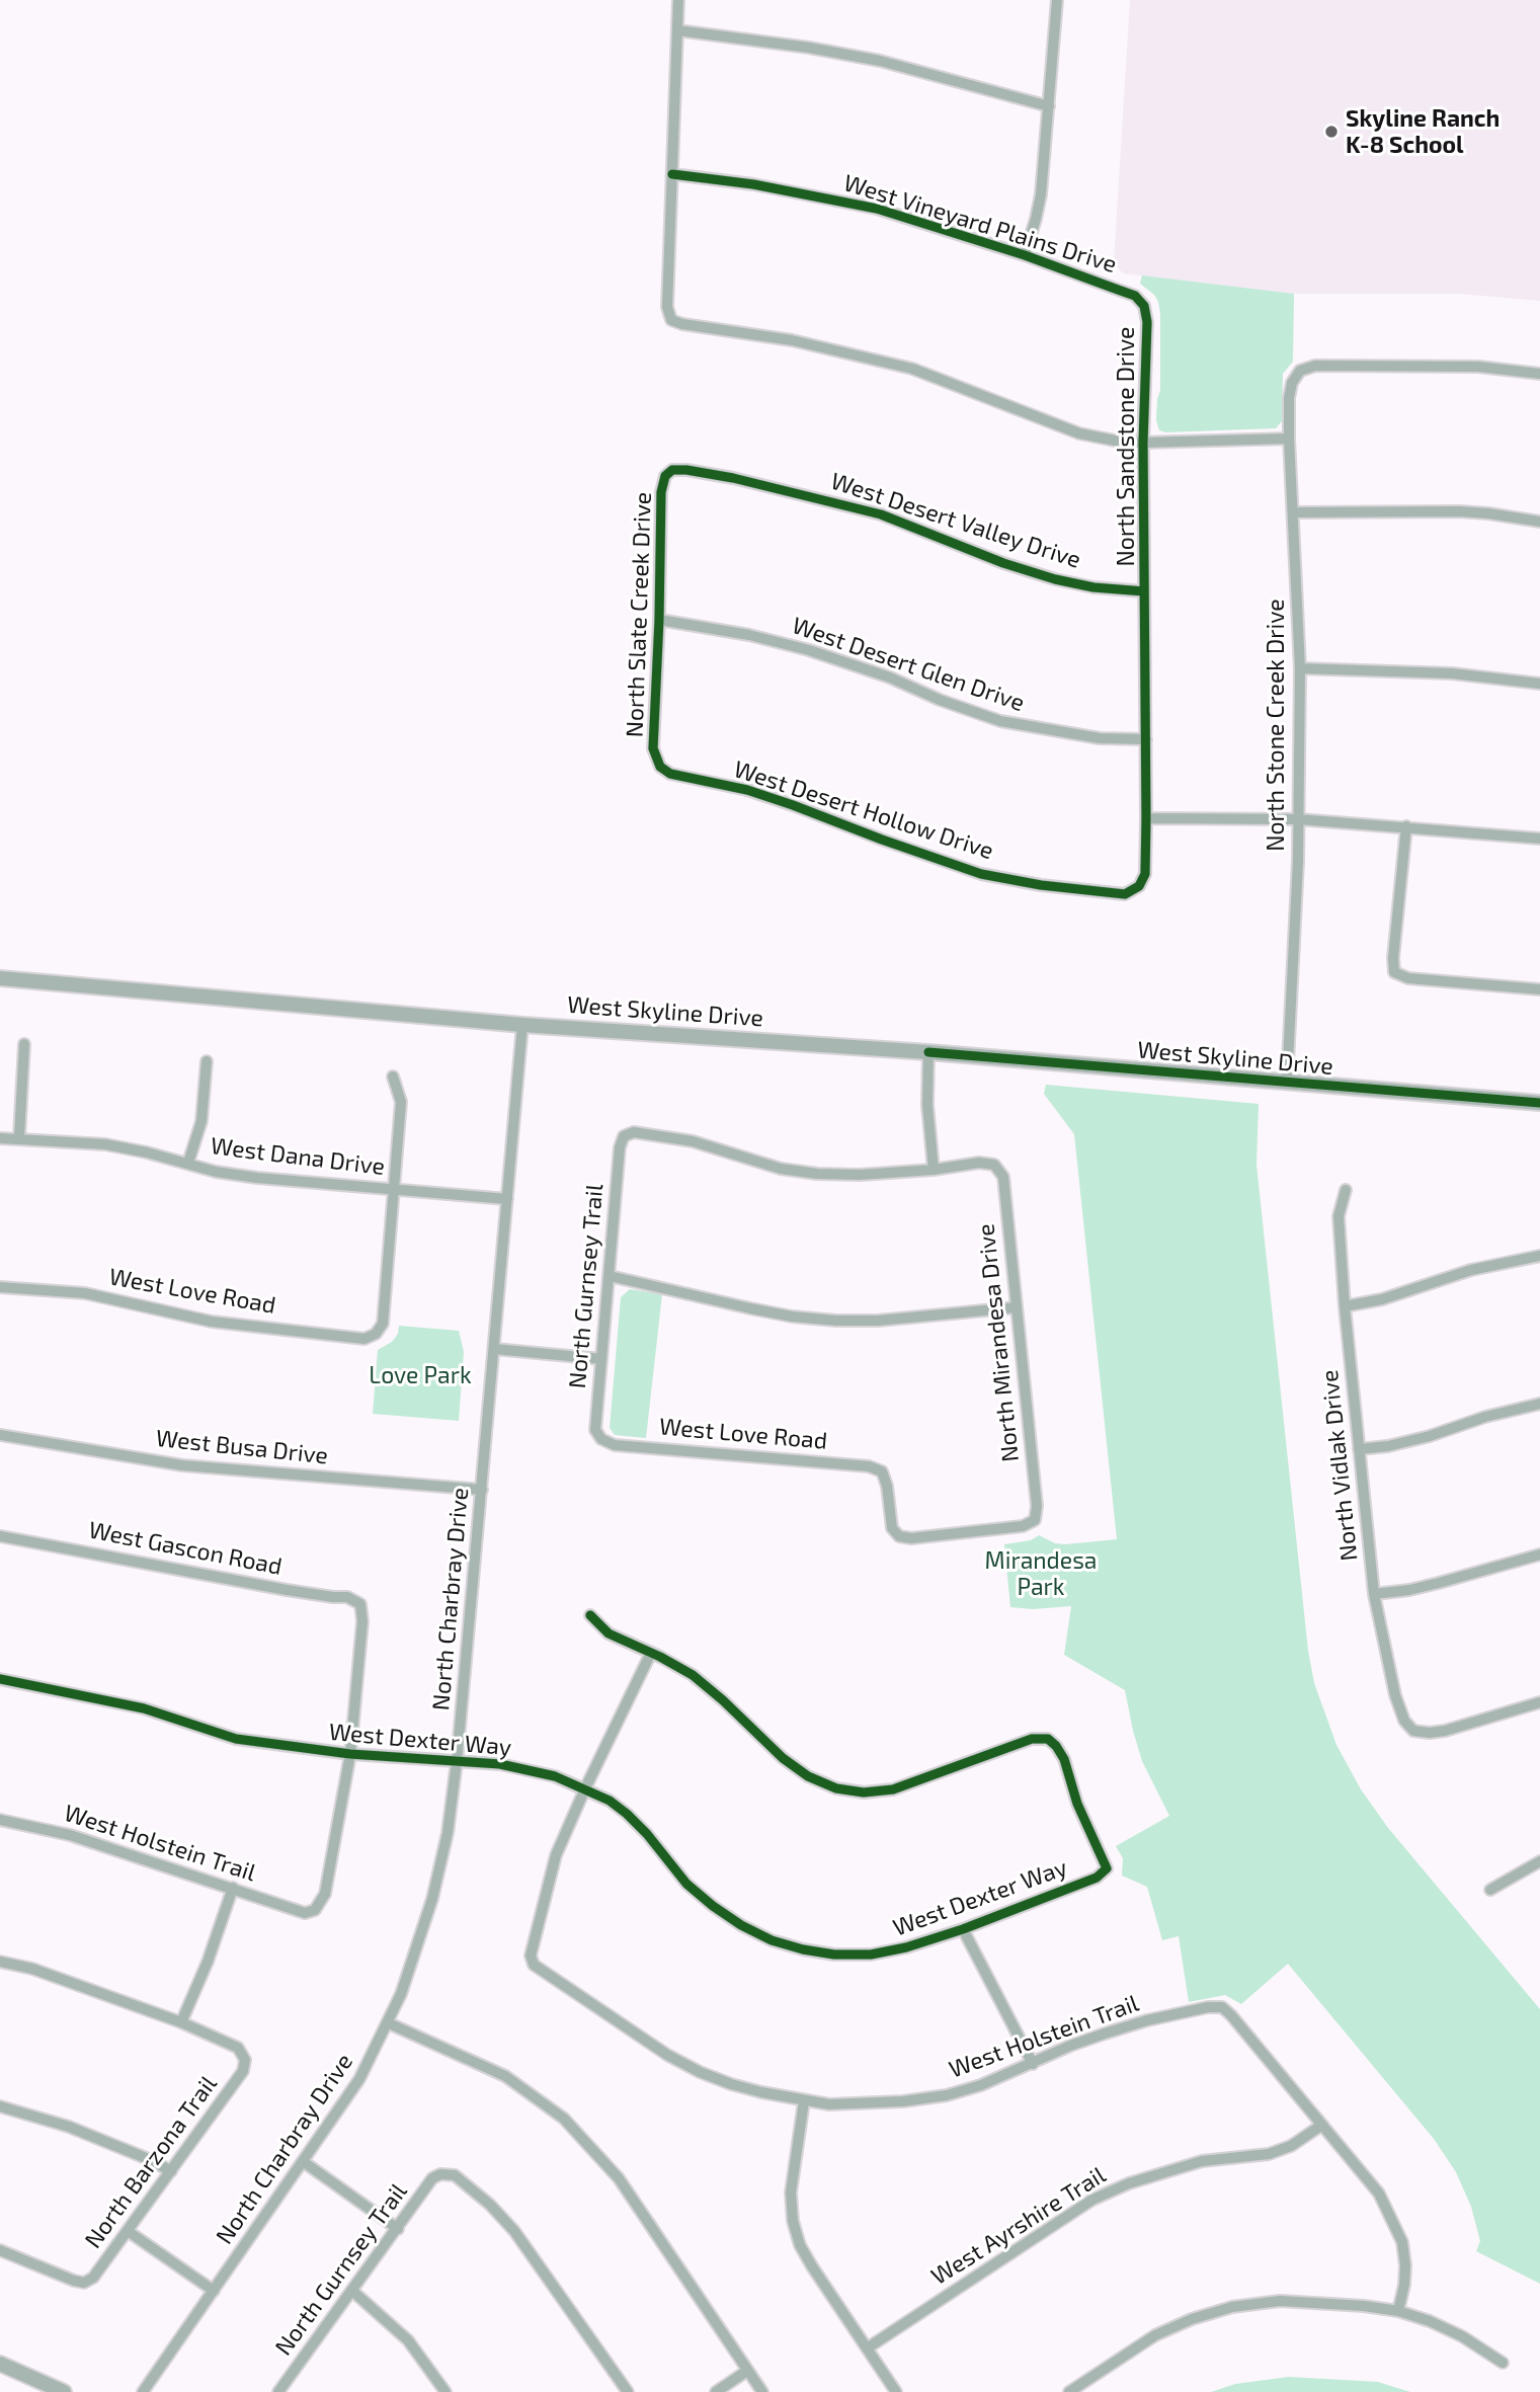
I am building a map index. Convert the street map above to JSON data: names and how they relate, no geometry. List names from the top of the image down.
{
  "streets": {
    "street": [
      "West Vineyard Plains Drive",
      "North Sandstone Drive",
      "West Desert Valley Drive",
      "North Slate Creek Drive",
      "West Desert Glen Drive",
      "North Stone Creek Drive",
      "West Desert Hollow Drive",
      "West Skyline Drive",
      "West Dana Drive",
      "North Gurnsey Trail",
      "West Love Road",
      "North Mirandesa Drive",
      "West Busa Drive",
      "North Vidlak Drive",
      "West Gascon Road",
      "North Charbray Drive",
      "West Dexter Way",
      "West Holstein Trail",
      "North Barzona Trail",
      "West Ayrshire Trail"
    ]
  },
  "crossings": [
    ["West Vineyard Plains Drive", "North Sandstone Drive"],
    ["North Sandstone Drive", "West Desert Valley Drive"],
    ["North Sandstone Drive", "West Desert Glen Drive"],
    ["North Sandstone Drive", "West Desert Hollow Drive"],
    ["West Desert Valley Drive", "North Slate Creek Drive"],
    ["North Slate Creek Drive", "West Desert Glen Drive"],
    ["North Slate Creek Drive", "West Desert Hollow Drive"],
    ["North Stone Creek Drive", "West Skyline Drive"],
    ["West Skyline Drive", "North Charbray Drive"],
    ["West Dana Drive", "West Love Road"],
    ["West Dana Drive", "North Charbray Drive"],
    ["North Gurnsey Trail", "West Love Road"],
    ["North Gurnsey Trail", "North Mirandesa Drive"],
    ["West Love Road", "North Mirandesa Drive"],
    ["West Busa Drive", "North Charbray Drive"],
    ["West Gascon Road", "West Dexter Way"],
    ["West Gascon Road", "West Holstein Trail"],
    ["North Charbray Drive", "West Dexter Way"],
    ["West Dexter Way", "West Holstein Trail"],
    ["West Holstein Trail", "West Ayrshire Trail"]
  ],
  "parks": ["Love Park", "Mirandesa Park"],
  "places": ["Skyline Ranch K-8 School"]
}
